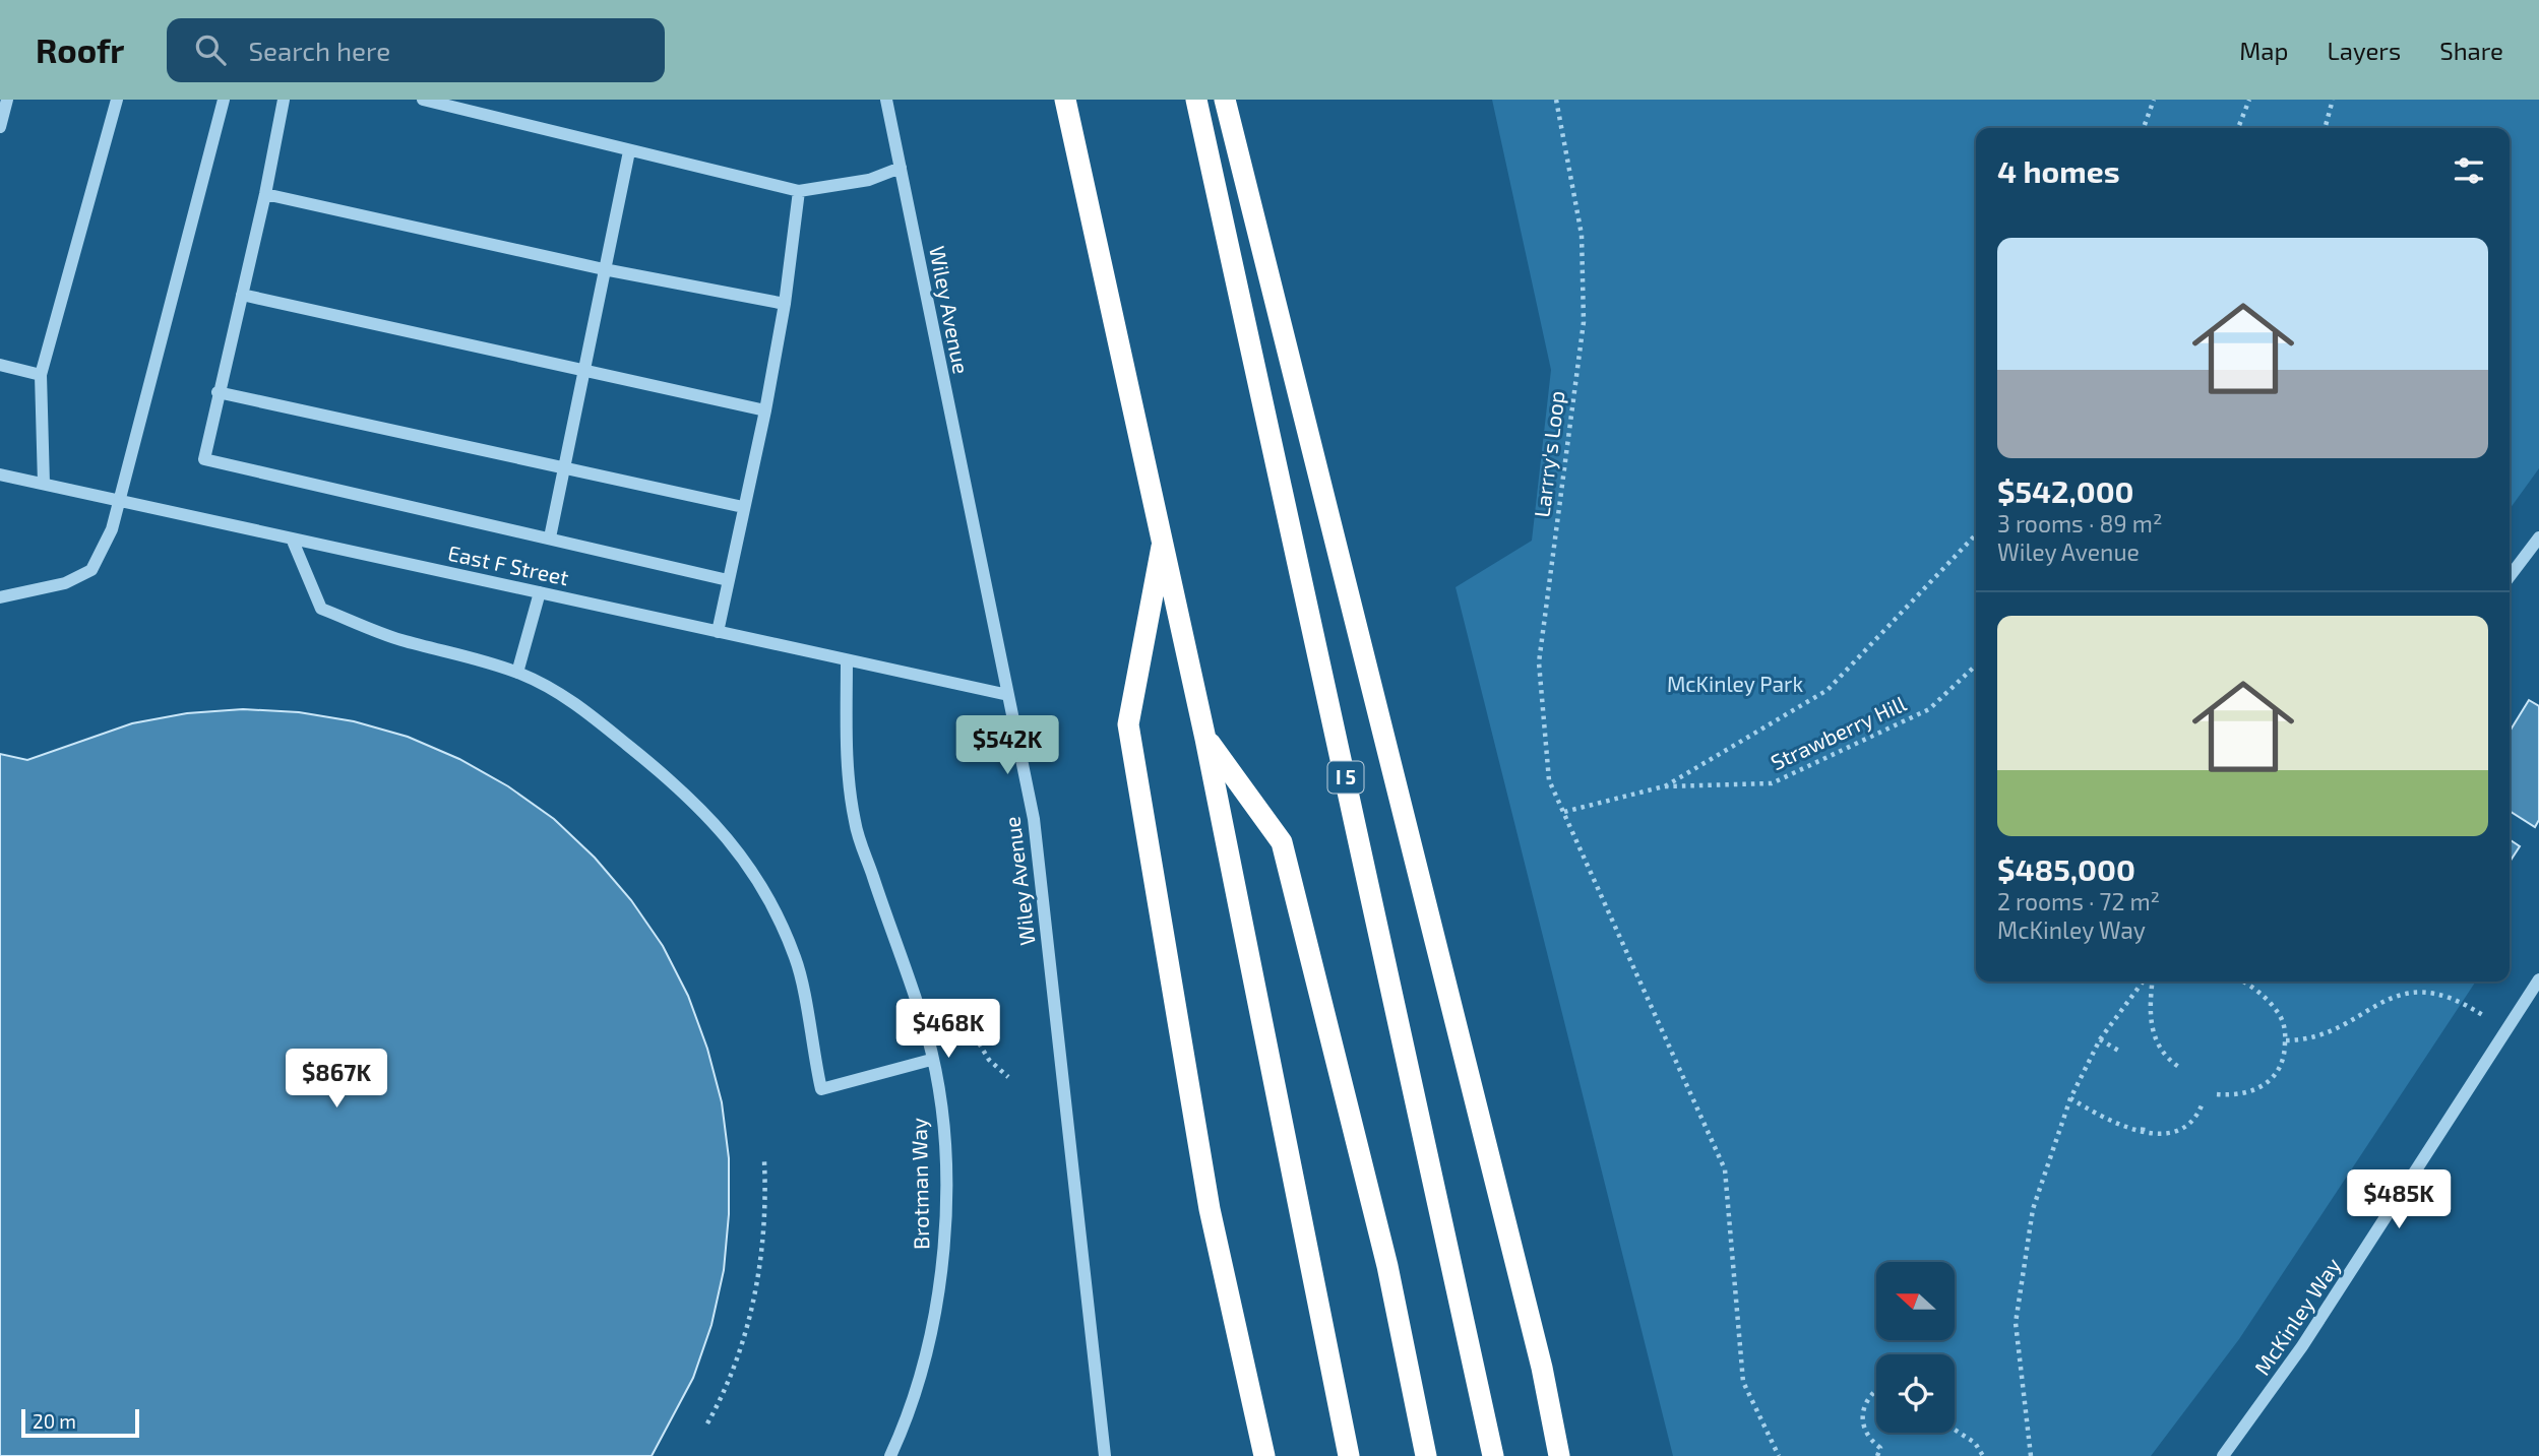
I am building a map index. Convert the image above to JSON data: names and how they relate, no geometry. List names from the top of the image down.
{
  "streets": {
    "highway": ["I 5"],
    "street": [
      "Wiley Avenue",
      "East F Street",
      "Brotman Way",
      "McKinley Way"
    ],
    "path": ["Larrry's Loop", "Strawberry Hill"]
  },
  "crossings": [
    ["Wiley Avenue", "East F Street"],
    ["Larrry's Loop", "Strawberry Hill"],
    ["East F Street", "Brotman Way"]
  ],
  "parks": ["McKinley Park"],
  "scale_bar": "20 m",
  "north": "left",
  "page": {
    "header": "Roofr",
    "search": "Search here",
    "nav": ["Map", "Layers", "Share"],
    "heading": "4 homes",
    "list": [
      {
        "name": "$542,000",
        "note": "3 rooms · 89 m² · Wiley Avenue"
      },
      {
        "name": "$485,000",
        "note": "2 rooms · 72 m² · McKinley Way"
      }
    ],
    "price": [
      "$542K",
      "$468K",
      "$867K",
      "$485K"
    ],
    "scale": "20 m"
  }
}
